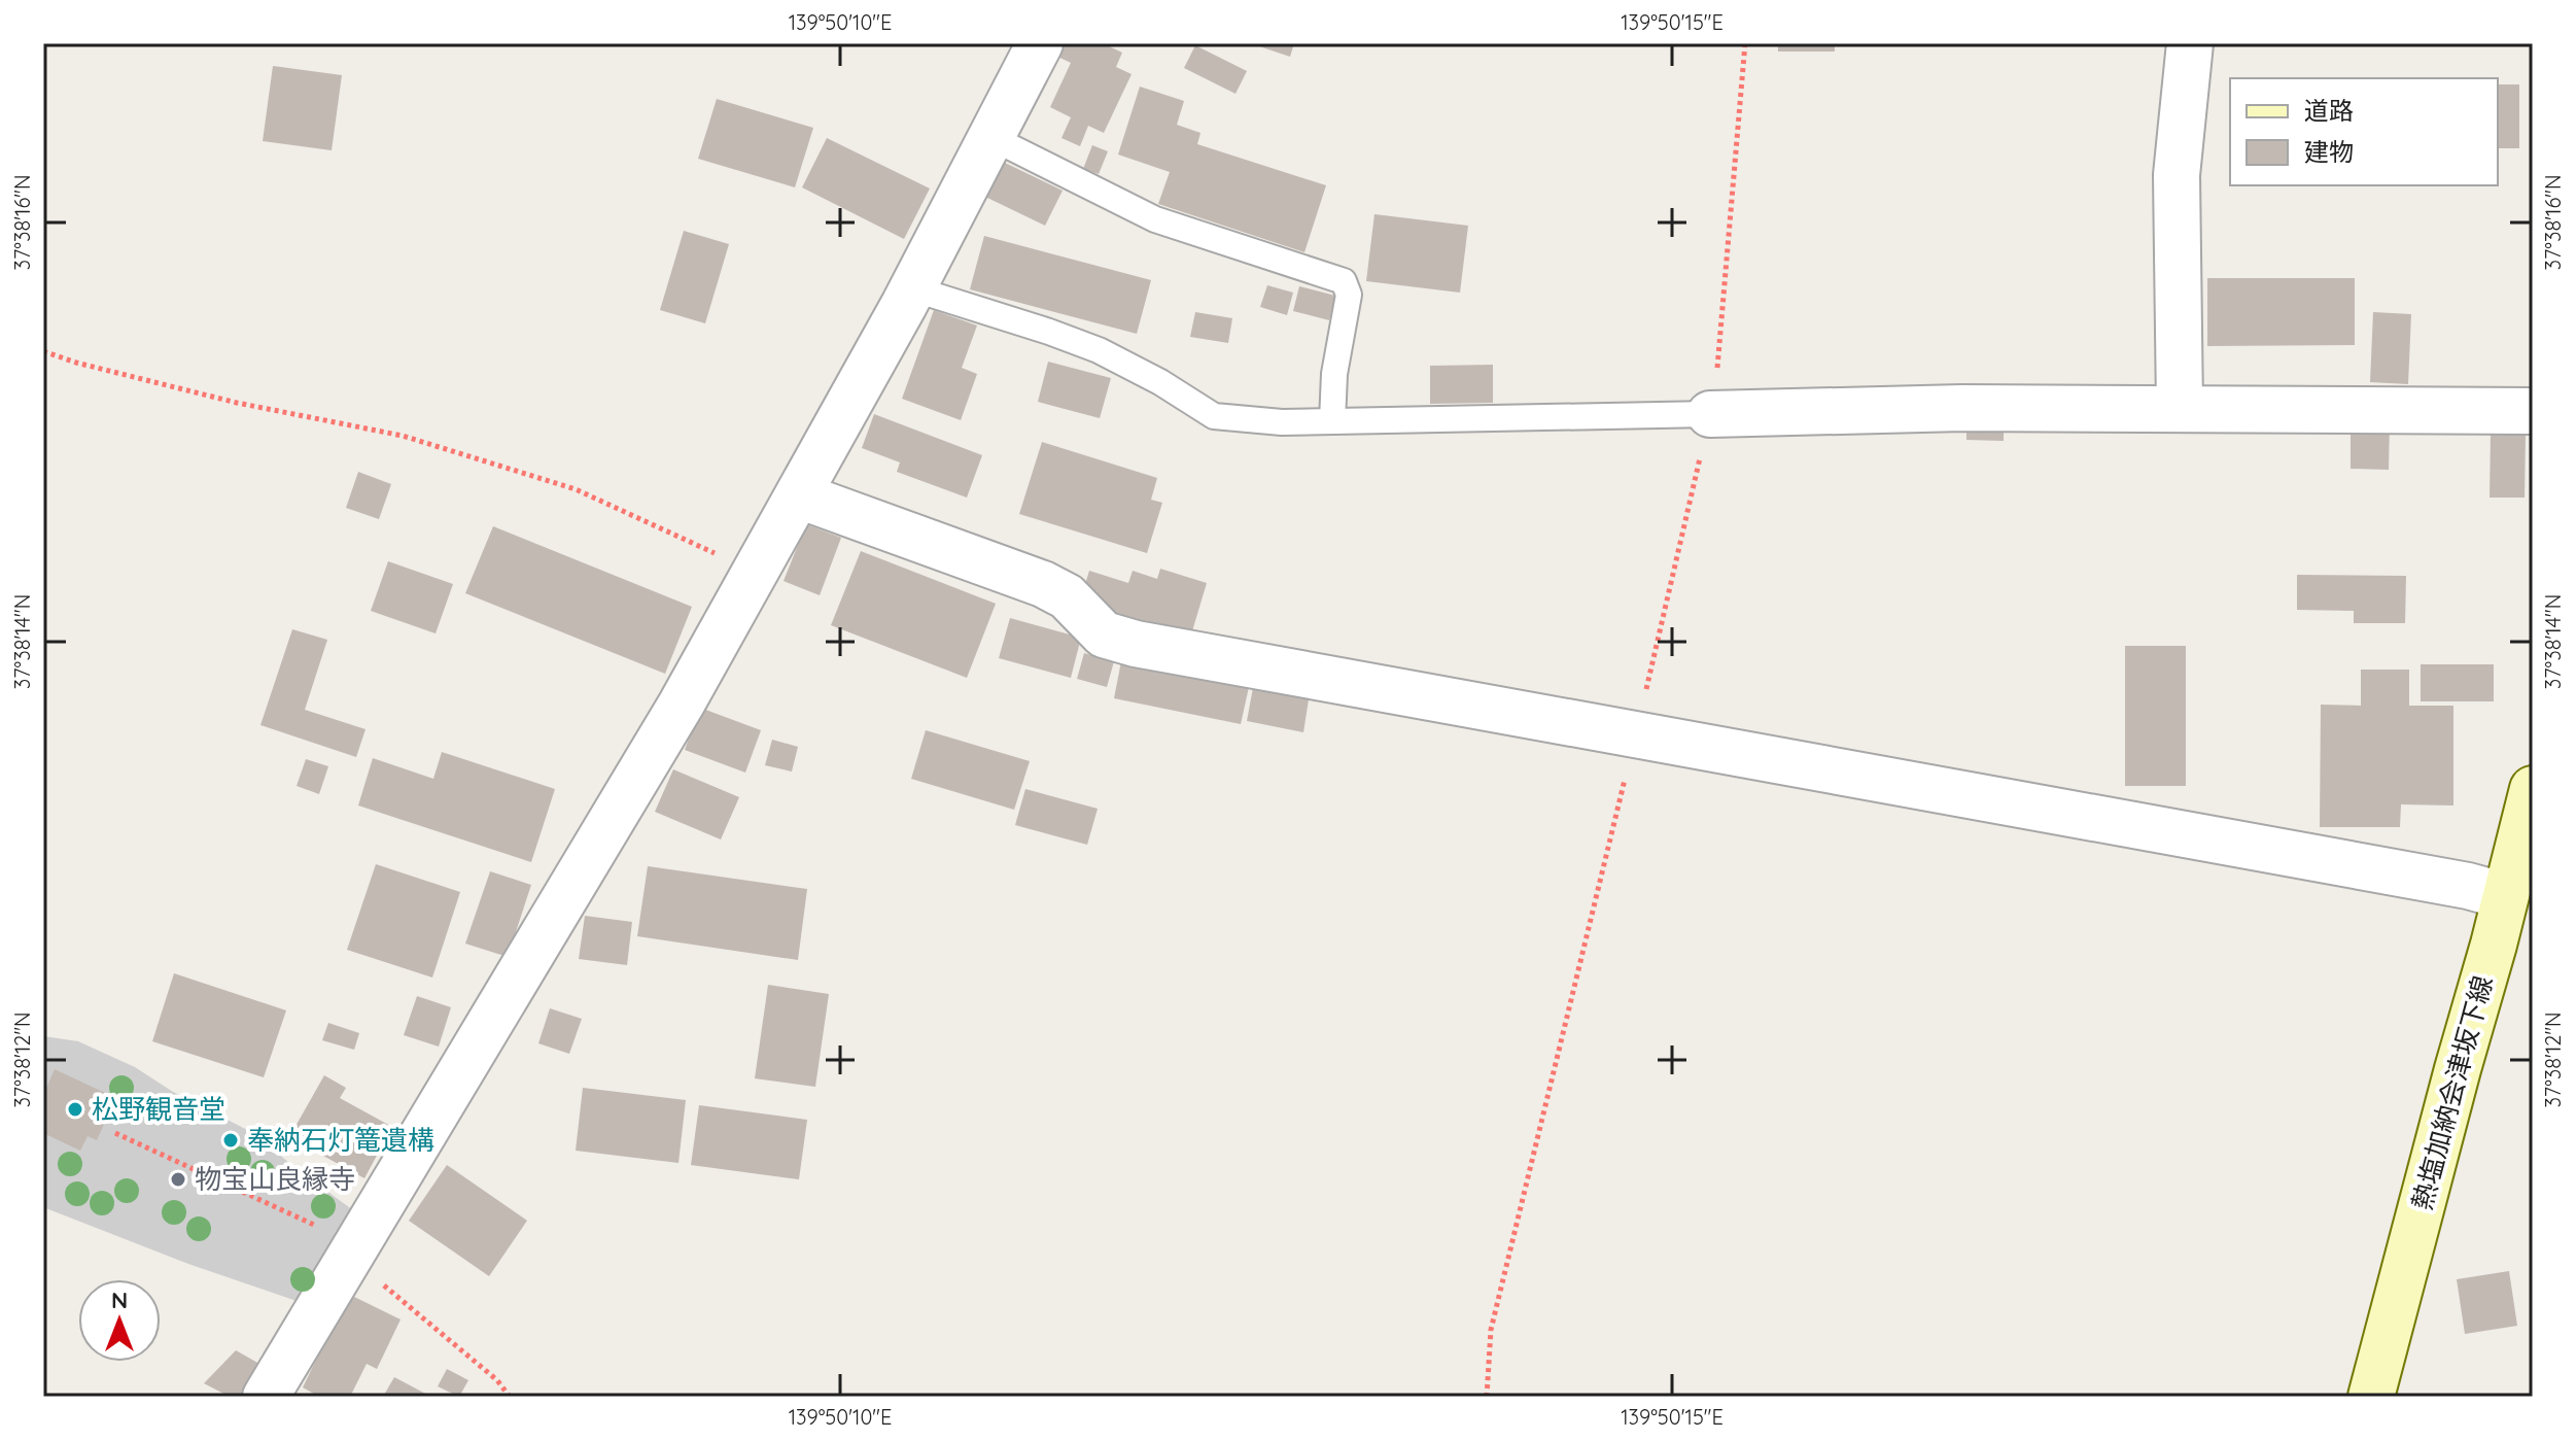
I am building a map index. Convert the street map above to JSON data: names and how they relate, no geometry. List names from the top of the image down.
{
  "streets": {
    "main road": ["熱塩加納会津坂下線"]
  },
  "places": ["松野観音堂", "奉納石灯篭遺構", "物宝山良縁寺"],
  "legend": ["道路", "建物"],
  "north": "top",
  "coordinates": [
    "139°50'10\"E",
    "139°50'15\"E",
    "37°38'16\"N",
    "37°38'14\"N",
    "37°38'12\"N"
  ]
}
